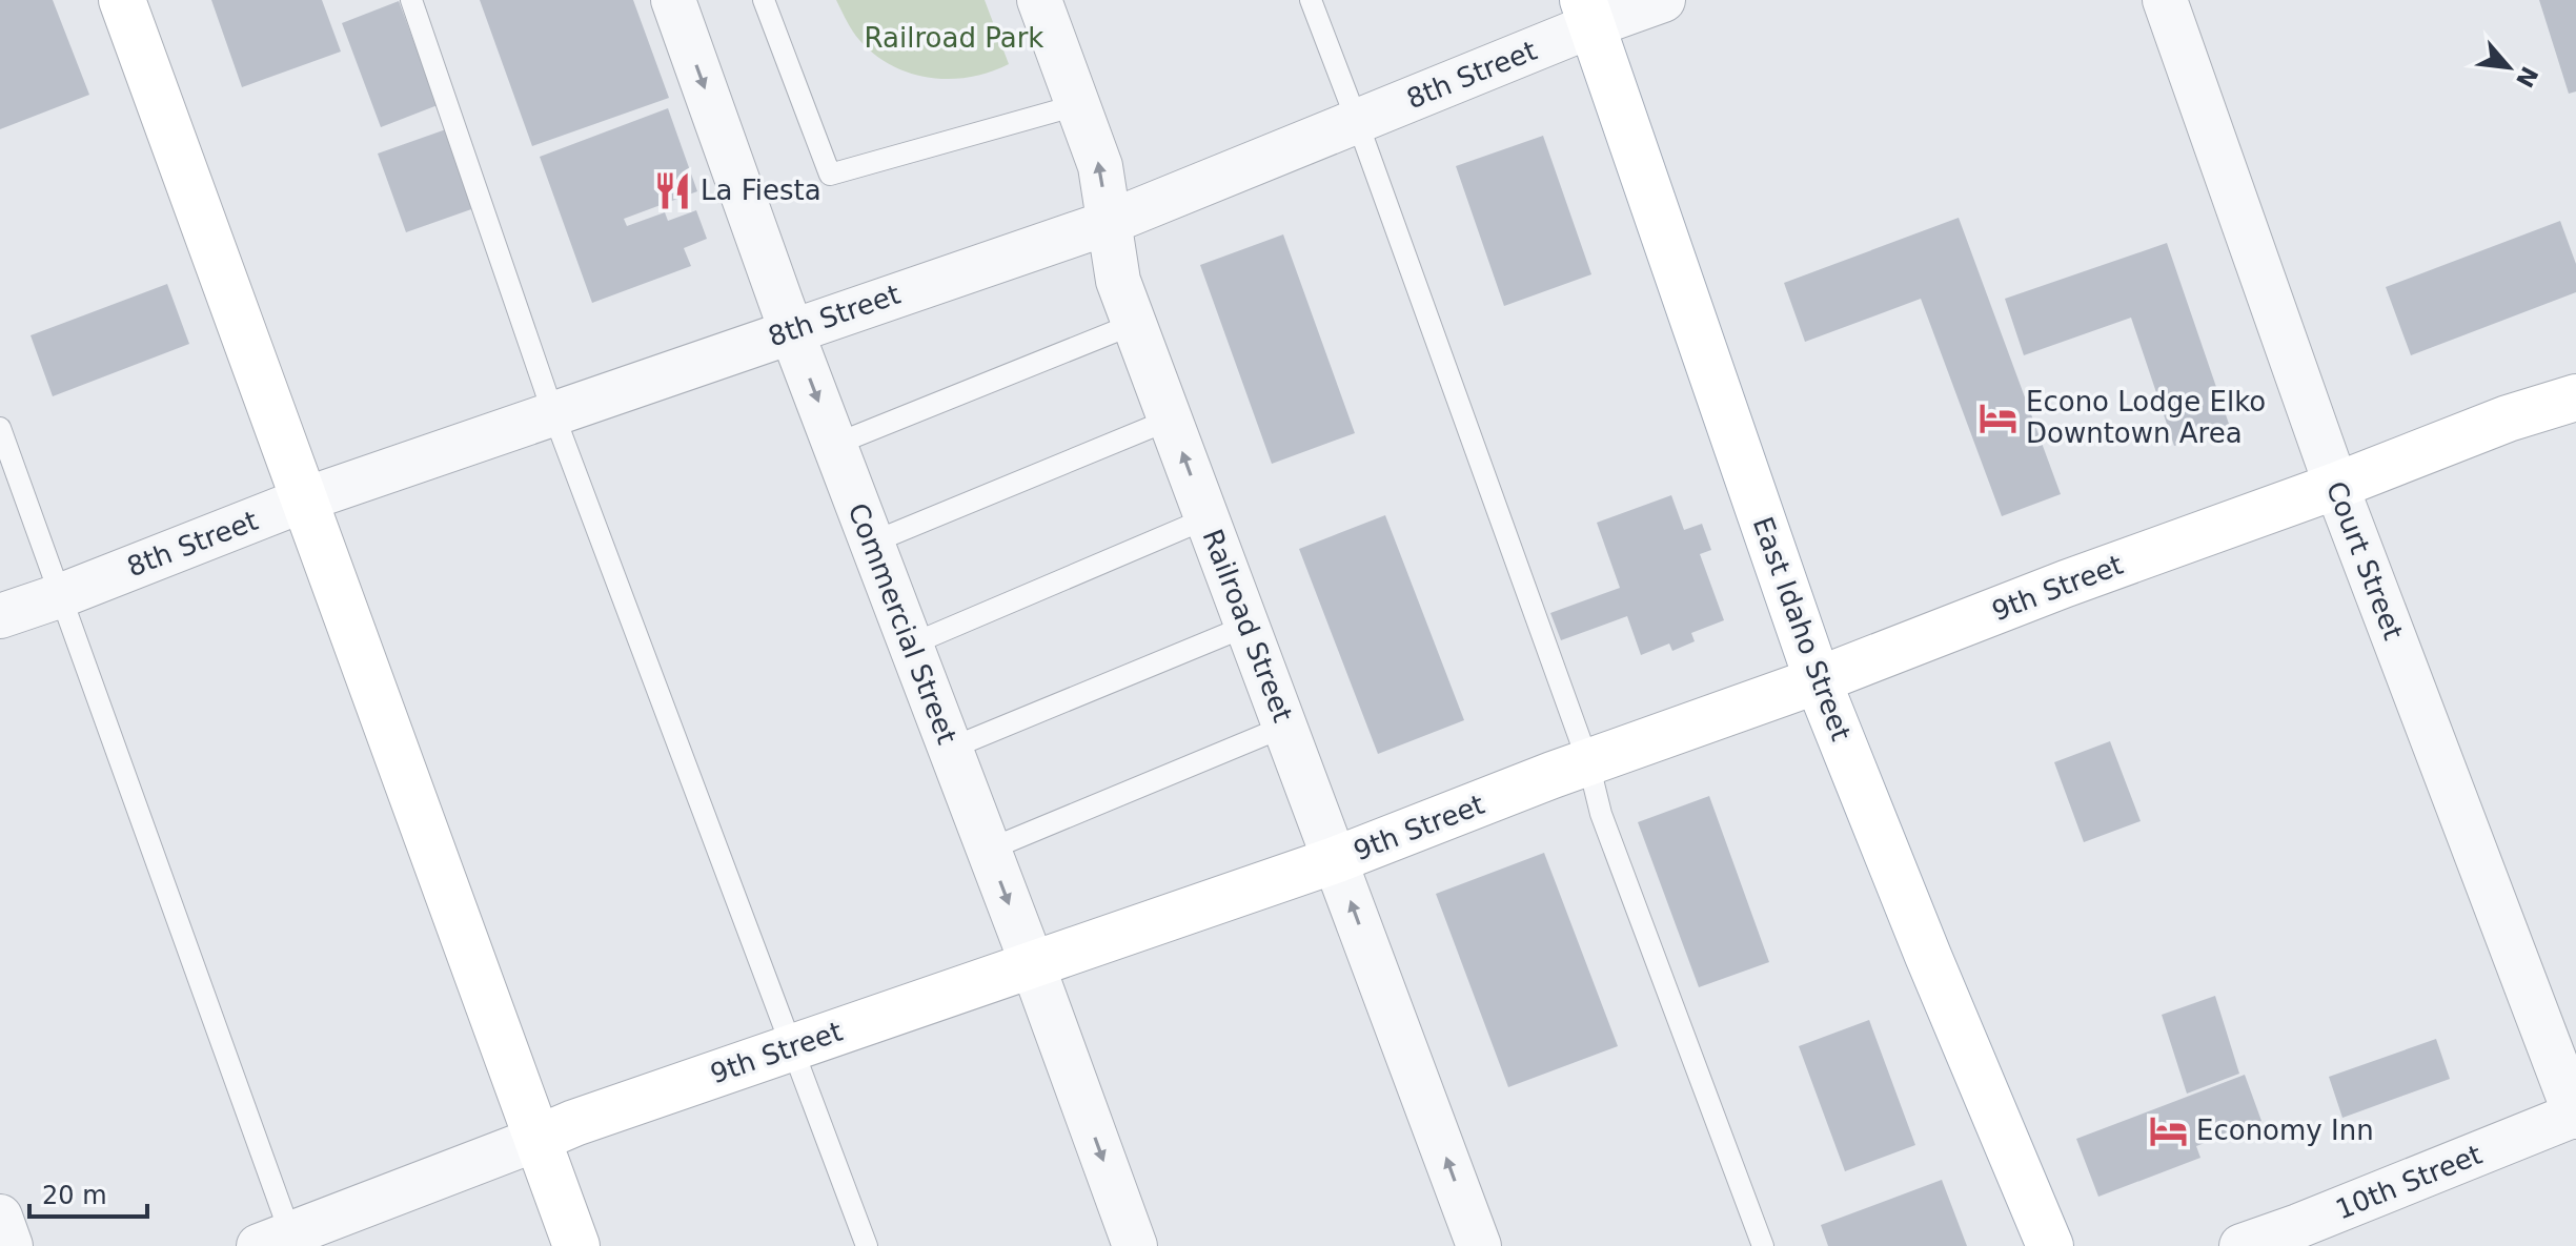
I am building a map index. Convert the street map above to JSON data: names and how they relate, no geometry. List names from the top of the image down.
{
  "streets": {
    "street": [
      "8th Street",
      "Court Street",
      "9th Street",
      "Commercial Street",
      "Railroad Street",
      "East Idaho Street",
      "10th Street"
    ]
  },
  "crossings": [
    ["8th Street", "Commercial Street"],
    ["8th Street", "Railroad Street"],
    ["8th Street", "East Idaho Street"],
    ["Court Street", "9th Street"],
    ["Court Street", "10th Street"],
    ["9th Street", "Commercial Street"],
    ["9th Street", "Railroad Street"],
    ["9th Street", "East Idaho Street"]
  ],
  "one_way": ["Commercial Street", "Railroad Street"],
  "parks": ["Railroad Park"],
  "places": {
    "restaurant": ["La Fiesta"],
    "hotel": ["Econo Lodge Elko Downtown Area", "Economy Inn"]
  },
  "scale_bar": "20 m",
  "north": "bottom right"
}
